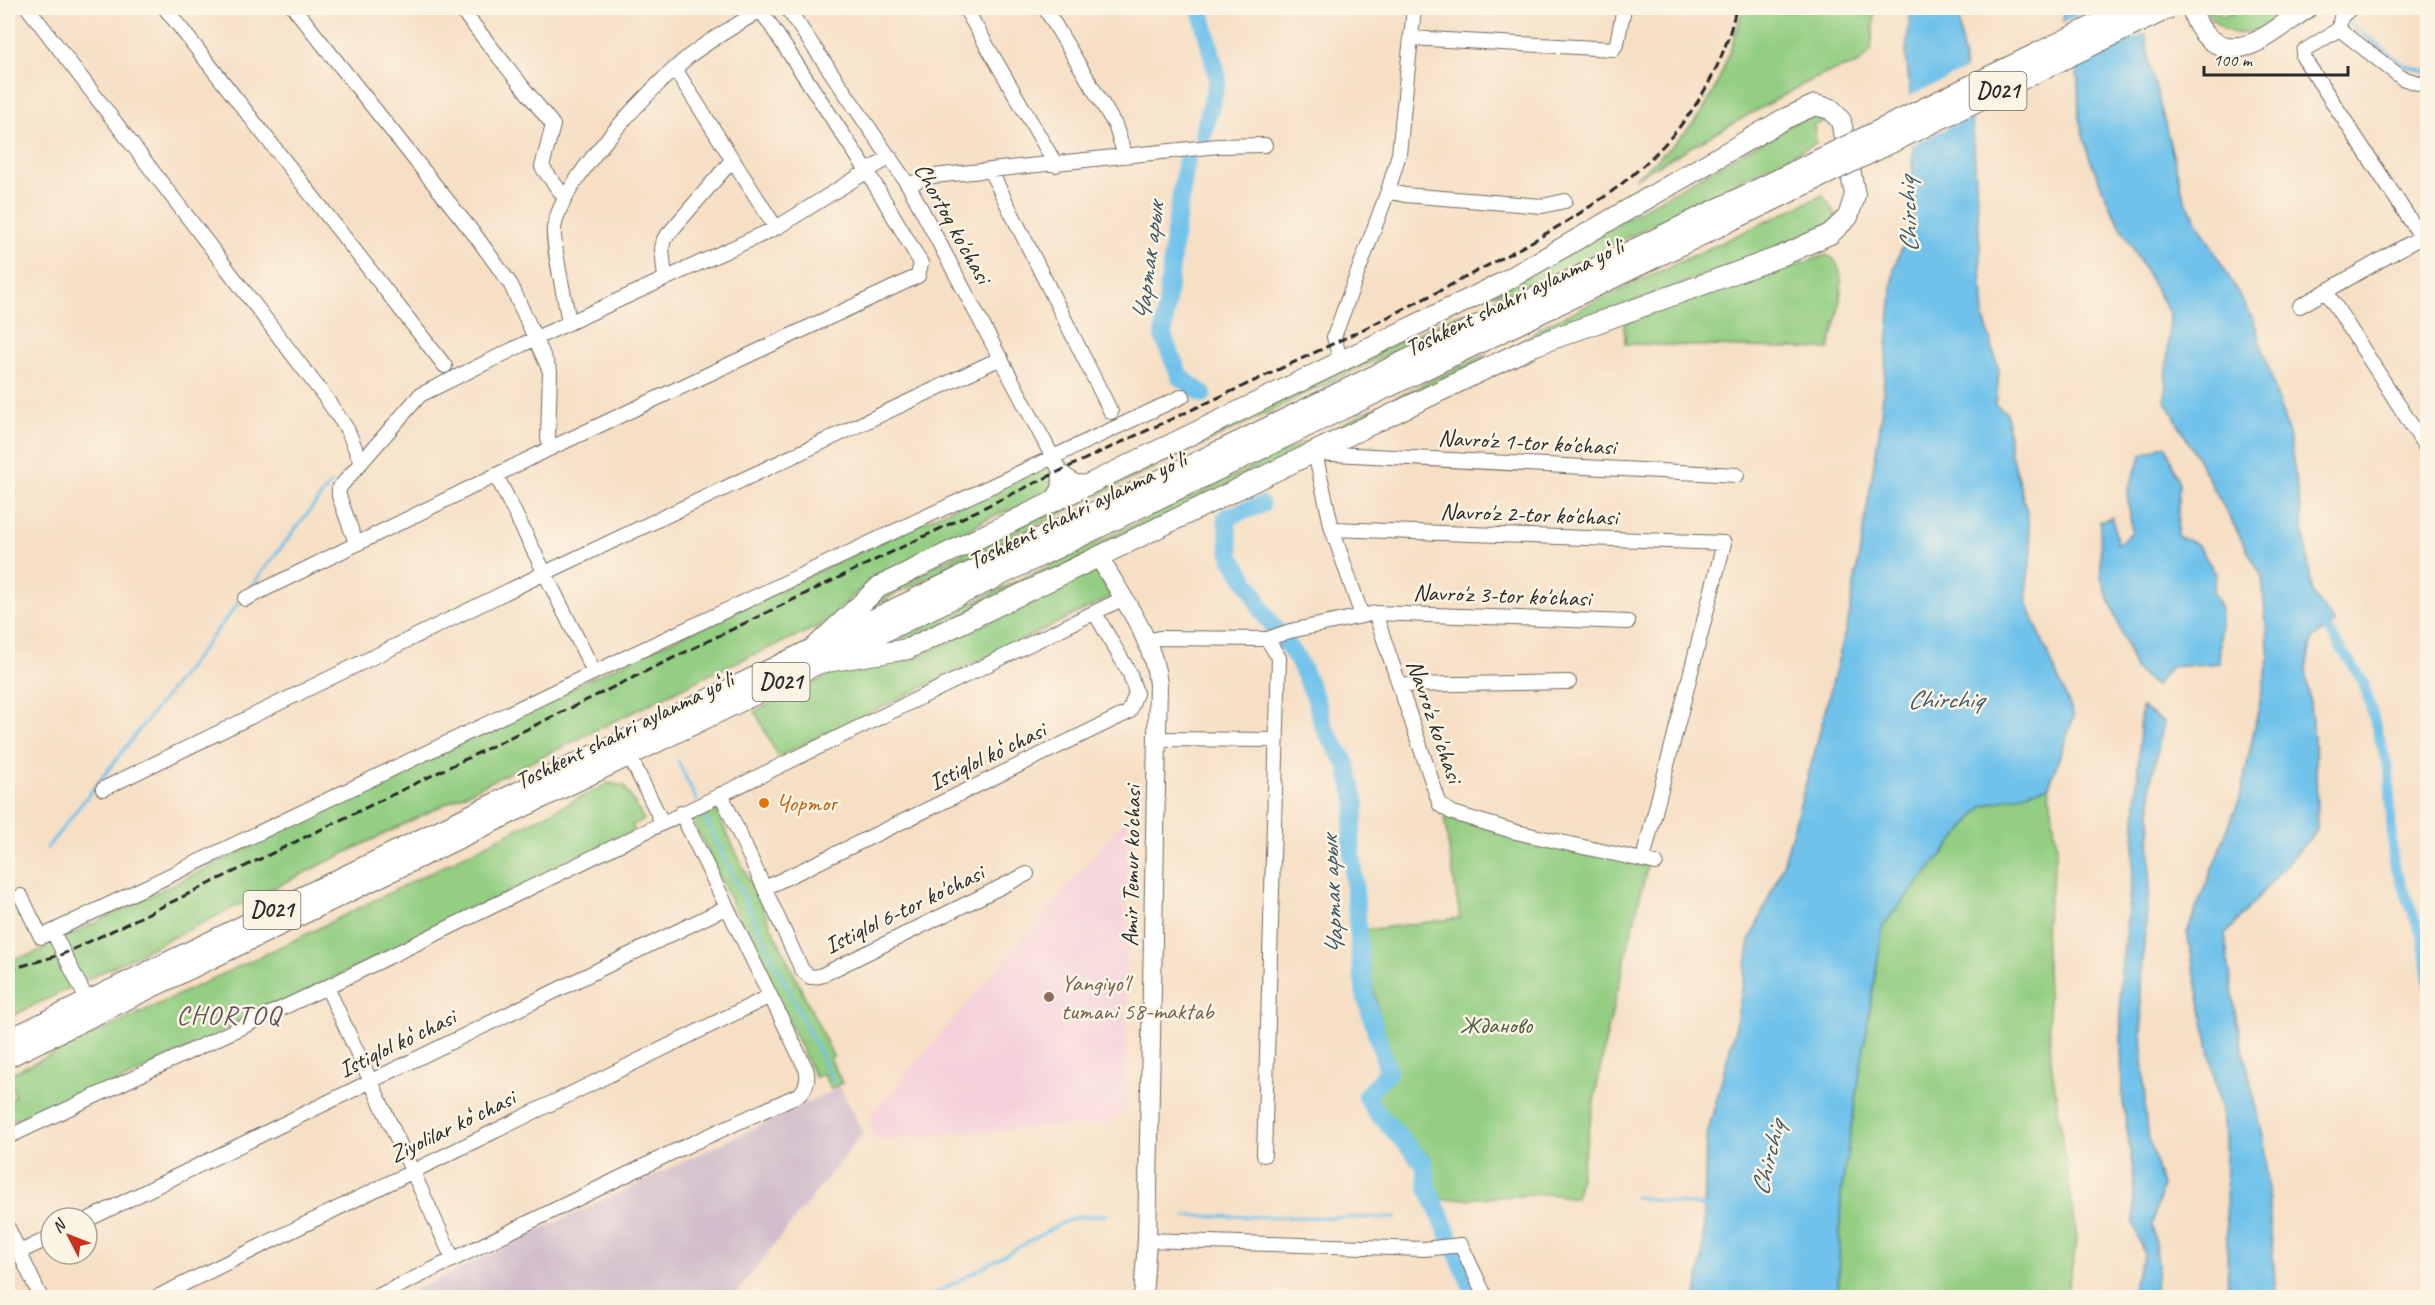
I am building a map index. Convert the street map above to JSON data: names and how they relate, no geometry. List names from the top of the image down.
{
  "streets": {
    "highway": ["D021", "Toshkent shahri aylanma yoʻli"],
    "main road": ["Amir Temur ko'chasi"],
    "street": [
      "Chortoq ko'chasi",
      "Navro'z 1-tor ko'chasi",
      "Navro'z 2-tor ko'chasi",
      "Navro'z 3-tor ko'chasi",
      "Navro'z ko'chasi",
      "Istiqlol koʻchasi",
      "Istiqlol 6-tor ko'chasi",
      "Ziyolilar koʻchasi"
    ]
  },
  "crossings": [
    ["Navro'z 1-tor ko'chasi", "Navro'z ko'chasi"],
    ["Navro'z 2-tor ko'chasi", "Navro'z ko'chasi"],
    ["Navro'z 3-tor ko'chasi", "Navro'z ko'chasi"],
    ["Istiqlol koʻchasi", "Istiqlol 6-tor ko'chasi"]
  ],
  "districts": ["CHORTOQ"],
  "water": ["Chirchiq", "Чартак арык"],
  "parks": ["Жданово"],
  "places": ["Чортог", "Yangiyo'l tumani 58-maktab"],
  "scale_bar": "100 m",
  "north": "top left"
}
